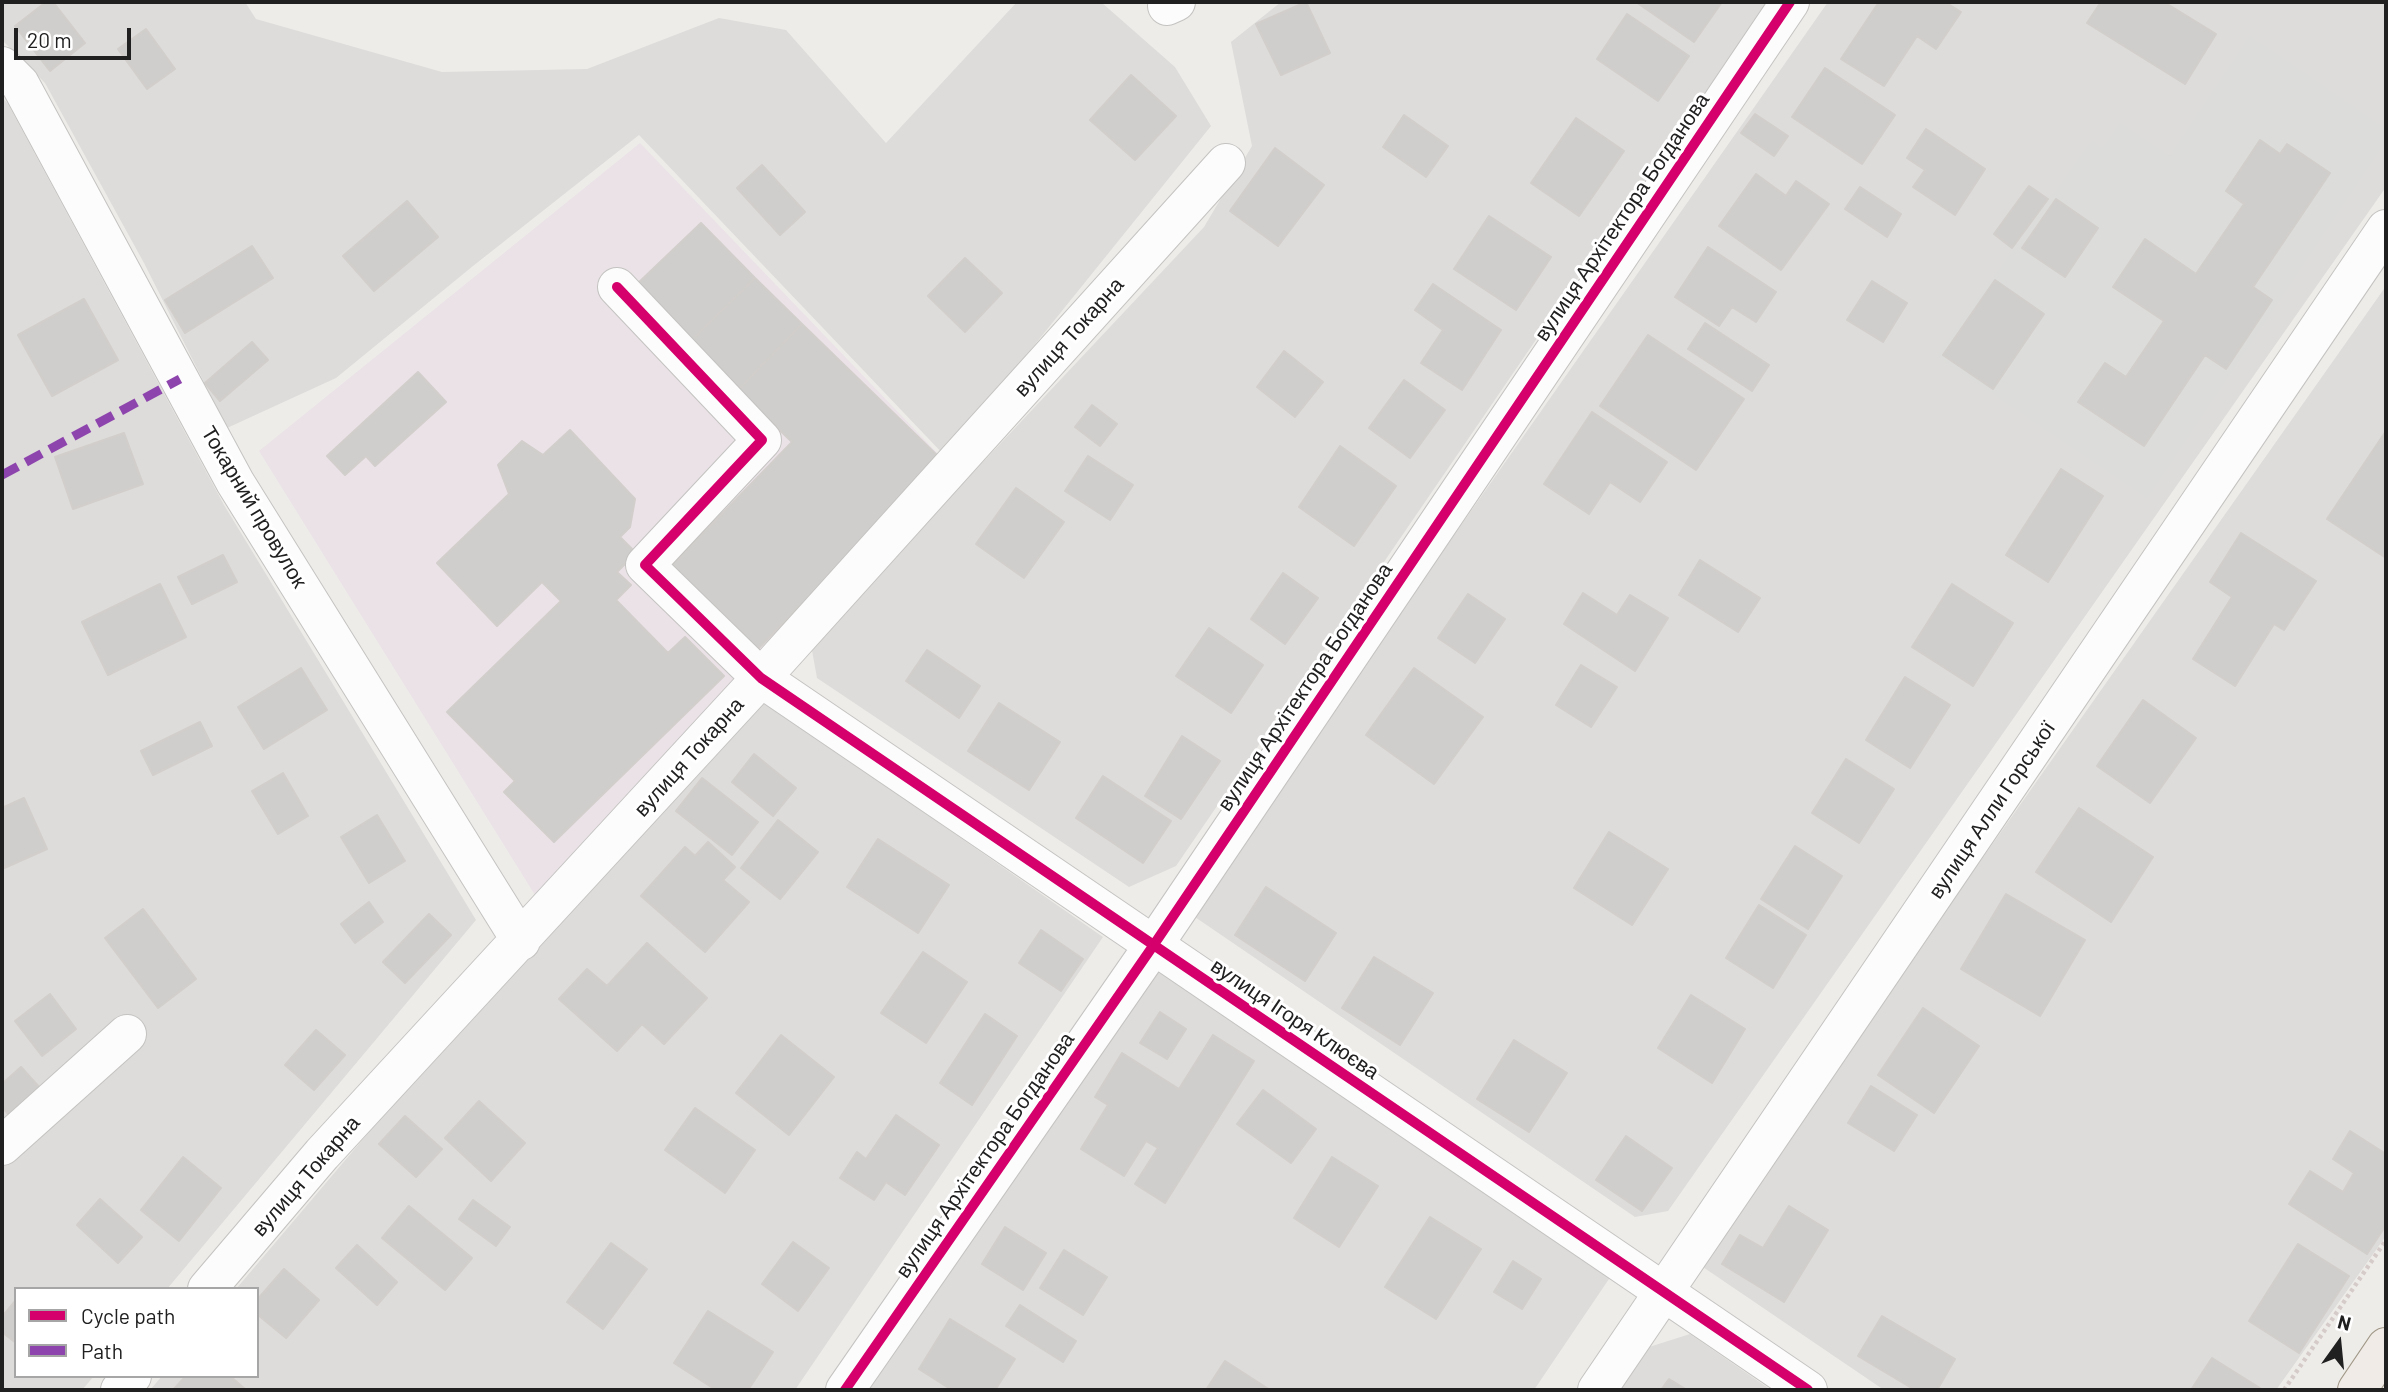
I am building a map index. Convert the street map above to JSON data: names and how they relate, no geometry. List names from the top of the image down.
{
  "streets": {
    "street": [
      "вулиця Архітектора Богданова",
      "вулиця Токарна",
      "Токарний провулок",
      "вулиця Алли Горської",
      "вулиця Ігоря Клюєва"
    ]
  },
  "crossings": [
    ["вулиця Архітектора Богданова", "вулиця Ігоря Клюєва"],
    ["вулиця Токарна", "Токарний провулок"],
    ["вулиця Токарна", "вулиця Ігоря Клюєва"],
    ["вулиця Алли Горської", "вулиця Ігоря Клюєва"]
  ],
  "legend": ["Cycle path", "Path"],
  "scale_bar": "20 m",
  "north": "top"
}
